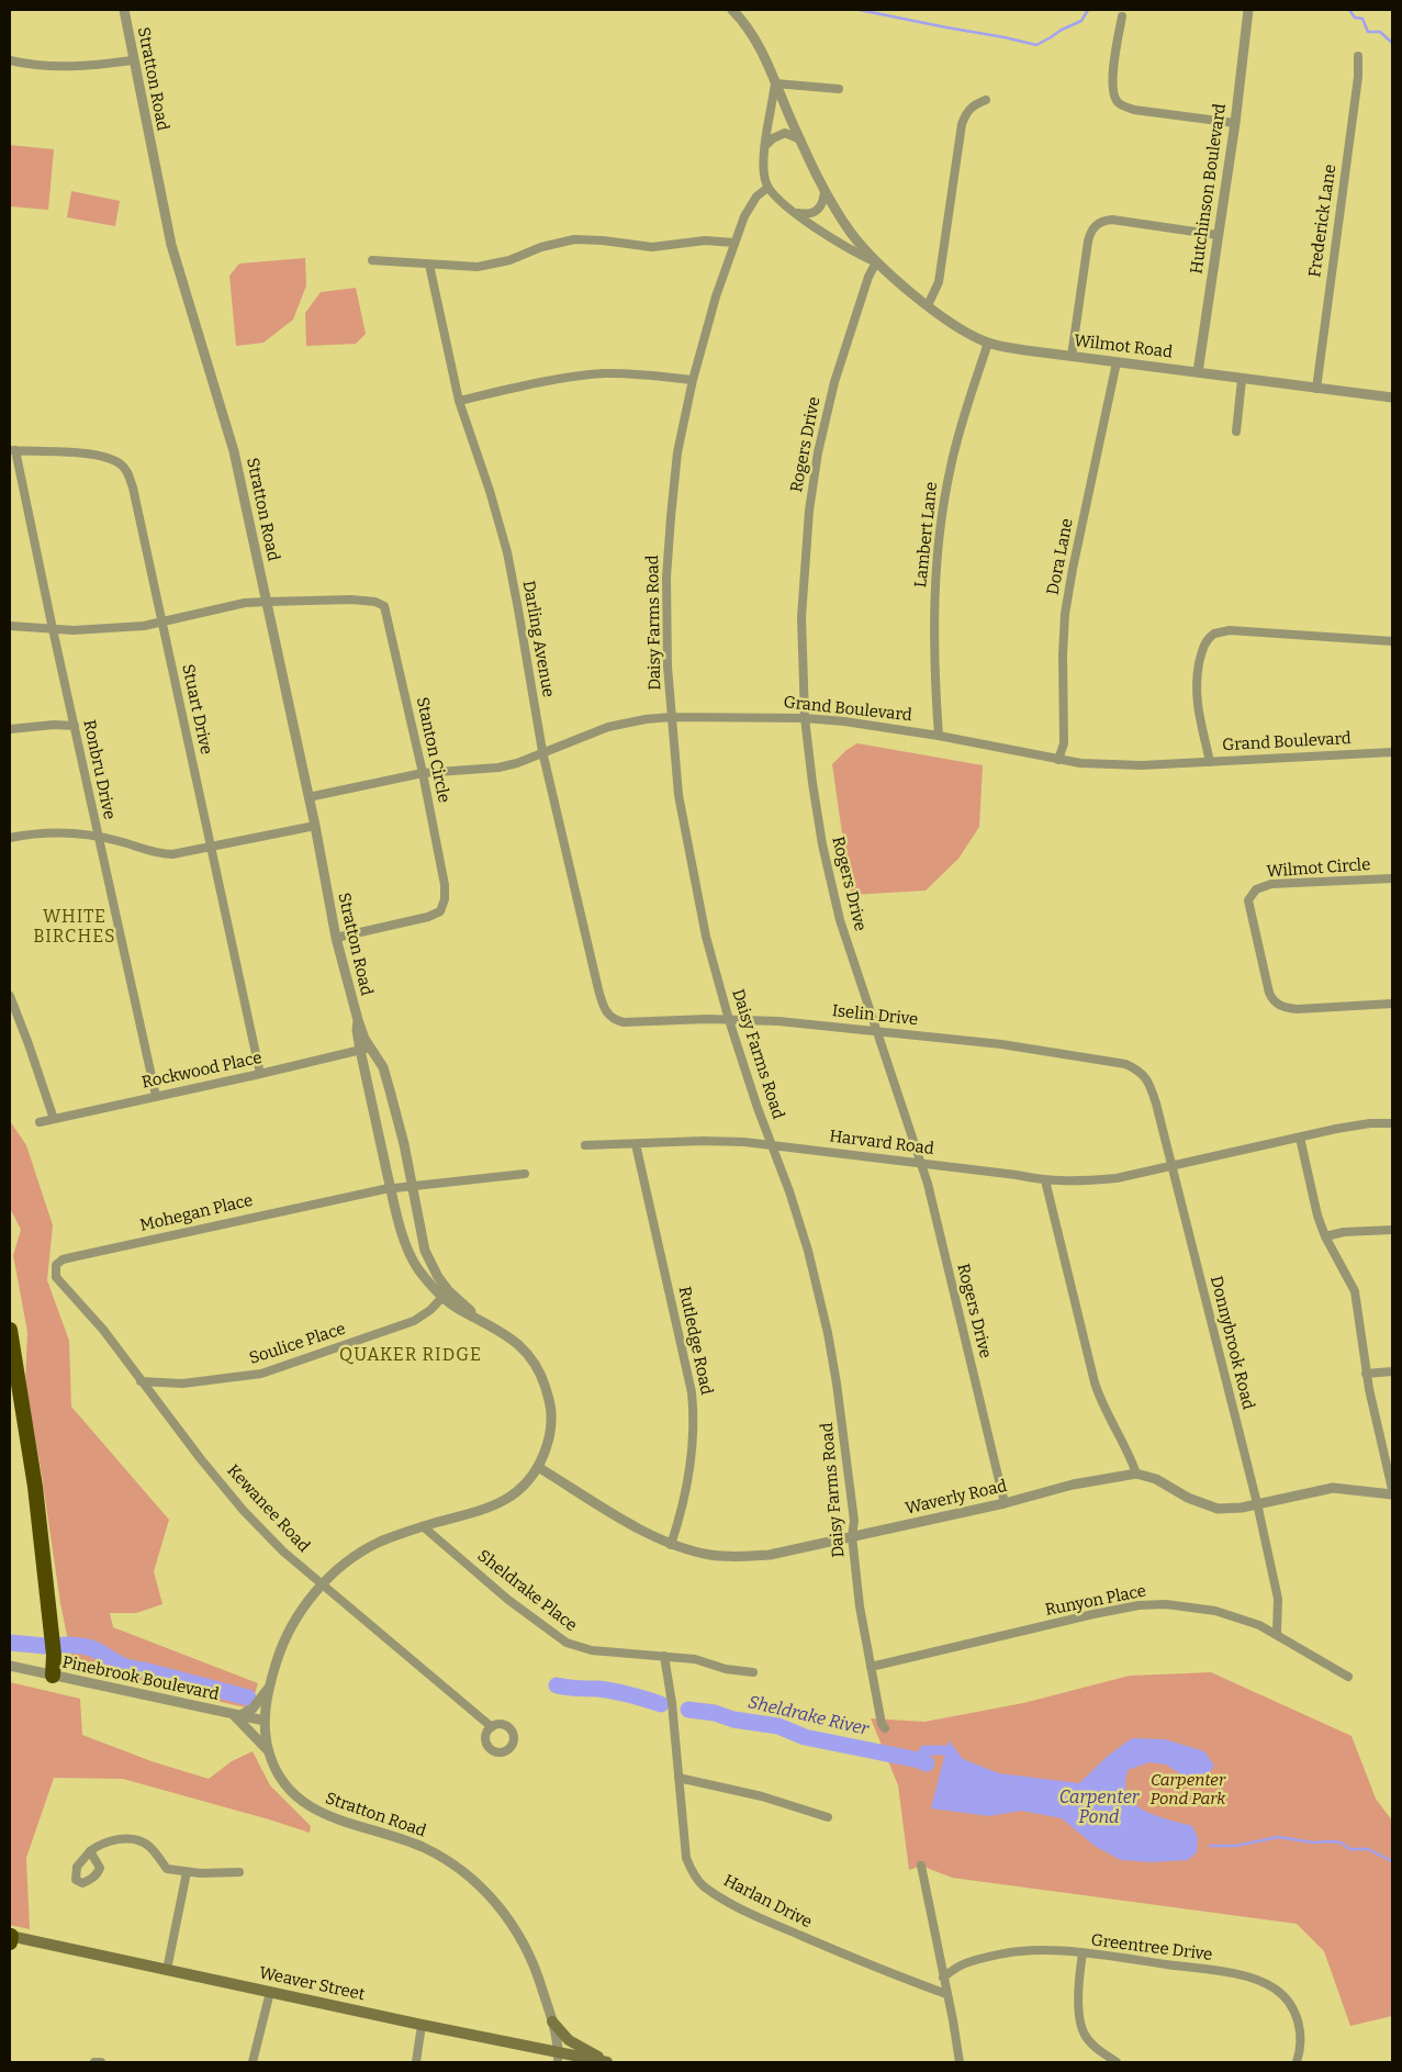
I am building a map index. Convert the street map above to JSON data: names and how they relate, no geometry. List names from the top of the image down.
{
  "streets": {
    "main road": ["Weaver Street"],
    "street": [
      "Stratton Road",
      "Hutchinson Boulevard",
      "Frederick Lane",
      "Wilmot Road",
      "Rogers Drive",
      "Lambert Lane",
      "Dora Lane",
      "Daisy Farms Road",
      "Darling Avenue",
      "Stuart Drive",
      "Grand Boulevard",
      "Stanton Circle",
      "Ronbru Drive",
      "Wilmot Circle",
      "Iselin Drive",
      "Rockwood Place",
      "Harvard Road",
      "Mohegan Place",
      "Rutledge Road",
      "Donnybrook Road",
      "Soulice Place",
      "Waverly Road",
      "Kewanee Road",
      "Sheldrake Place",
      "Runyon Place",
      "Pinebrook Boulevard",
      "Harlan Drive",
      "Greentree Drive"
    ]
  },
  "crossings": [
    ["Stratton Road", "Grand Boulevard"],
    ["Stratton Road", "Stanton Circle"],
    ["Stratton Road", "Rockwood Place"],
    ["Stratton Road", "Mohegan Place"],
    ["Stratton Road", "Soulice Place"],
    ["Stratton Road", "Waverly Road"],
    ["Stratton Road", "Kewanee Road"],
    ["Stratton Road", "Sheldrake Place"],
    ["Stratton Road", "Pinebrook Boulevard"],
    ["Stratton Road", "Weaver Street"],
    ["Hutchinson Boulevard", "Wilmot Road"],
    ["Frederick Lane", "Wilmot Road"],
    ["Wilmot Road", "Rogers Drive"],
    ["Wilmot Road", "Lambert Lane"],
    ["Wilmot Road", "Dora Lane"],
    ["Wilmot Road", "Daisy Farms Road"],
    ["Rogers Drive", "Grand Boulevard"],
    ["Rogers Drive", "Iselin Drive"],
    ["Rogers Drive", "Harvard Road"],
    ["Rogers Drive", "Waverly Road"],
    ["Lambert Lane", "Grand Boulevard"],
    ["Dora Lane", "Grand Boulevard"],
    ["Daisy Farms Road", "Grand Boulevard"],
    ["Daisy Farms Road", "Iselin Drive"],
    ["Daisy Farms Road", "Harvard Road"],
    ["Daisy Farms Road", "Waverly Road"],
    ["Daisy Farms Road", "Runyon Place"],
    ["Darling Avenue", "Grand Boulevard"],
    ["Darling Avenue", "Iselin Drive"],
    ["Stuart Drive", "Ronbru Drive"],
    ["Stuart Drive", "Rockwood Place"],
    ["Grand Boulevard", "Stanton Circle"],
    ["Ronbru Drive", "Rockwood Place"],
    ["Iselin Drive", "Donnybrook Road"],
    ["Harvard Road", "Rutledge Road"],
    ["Harvard Road", "Donnybrook Road"],
    ["Mohegan Place", "Kewanee Road"],
    ["Rutledge Road", "Waverly Road"],
    ["Donnybrook Road", "Waverly Road"],
    ["Donnybrook Road", "Runyon Place"],
    ["Soulice Place", "Kewanee Road"],
    ["Sheldrake Place", "Harlan Drive"]
  ],
  "districts": ["WHITE BIRCHES", "QUAKER RIDGE"],
  "water": ["Sheldrake River", "Carpenter Pond"],
  "parks": ["Carpenter Pond Park"]
}
